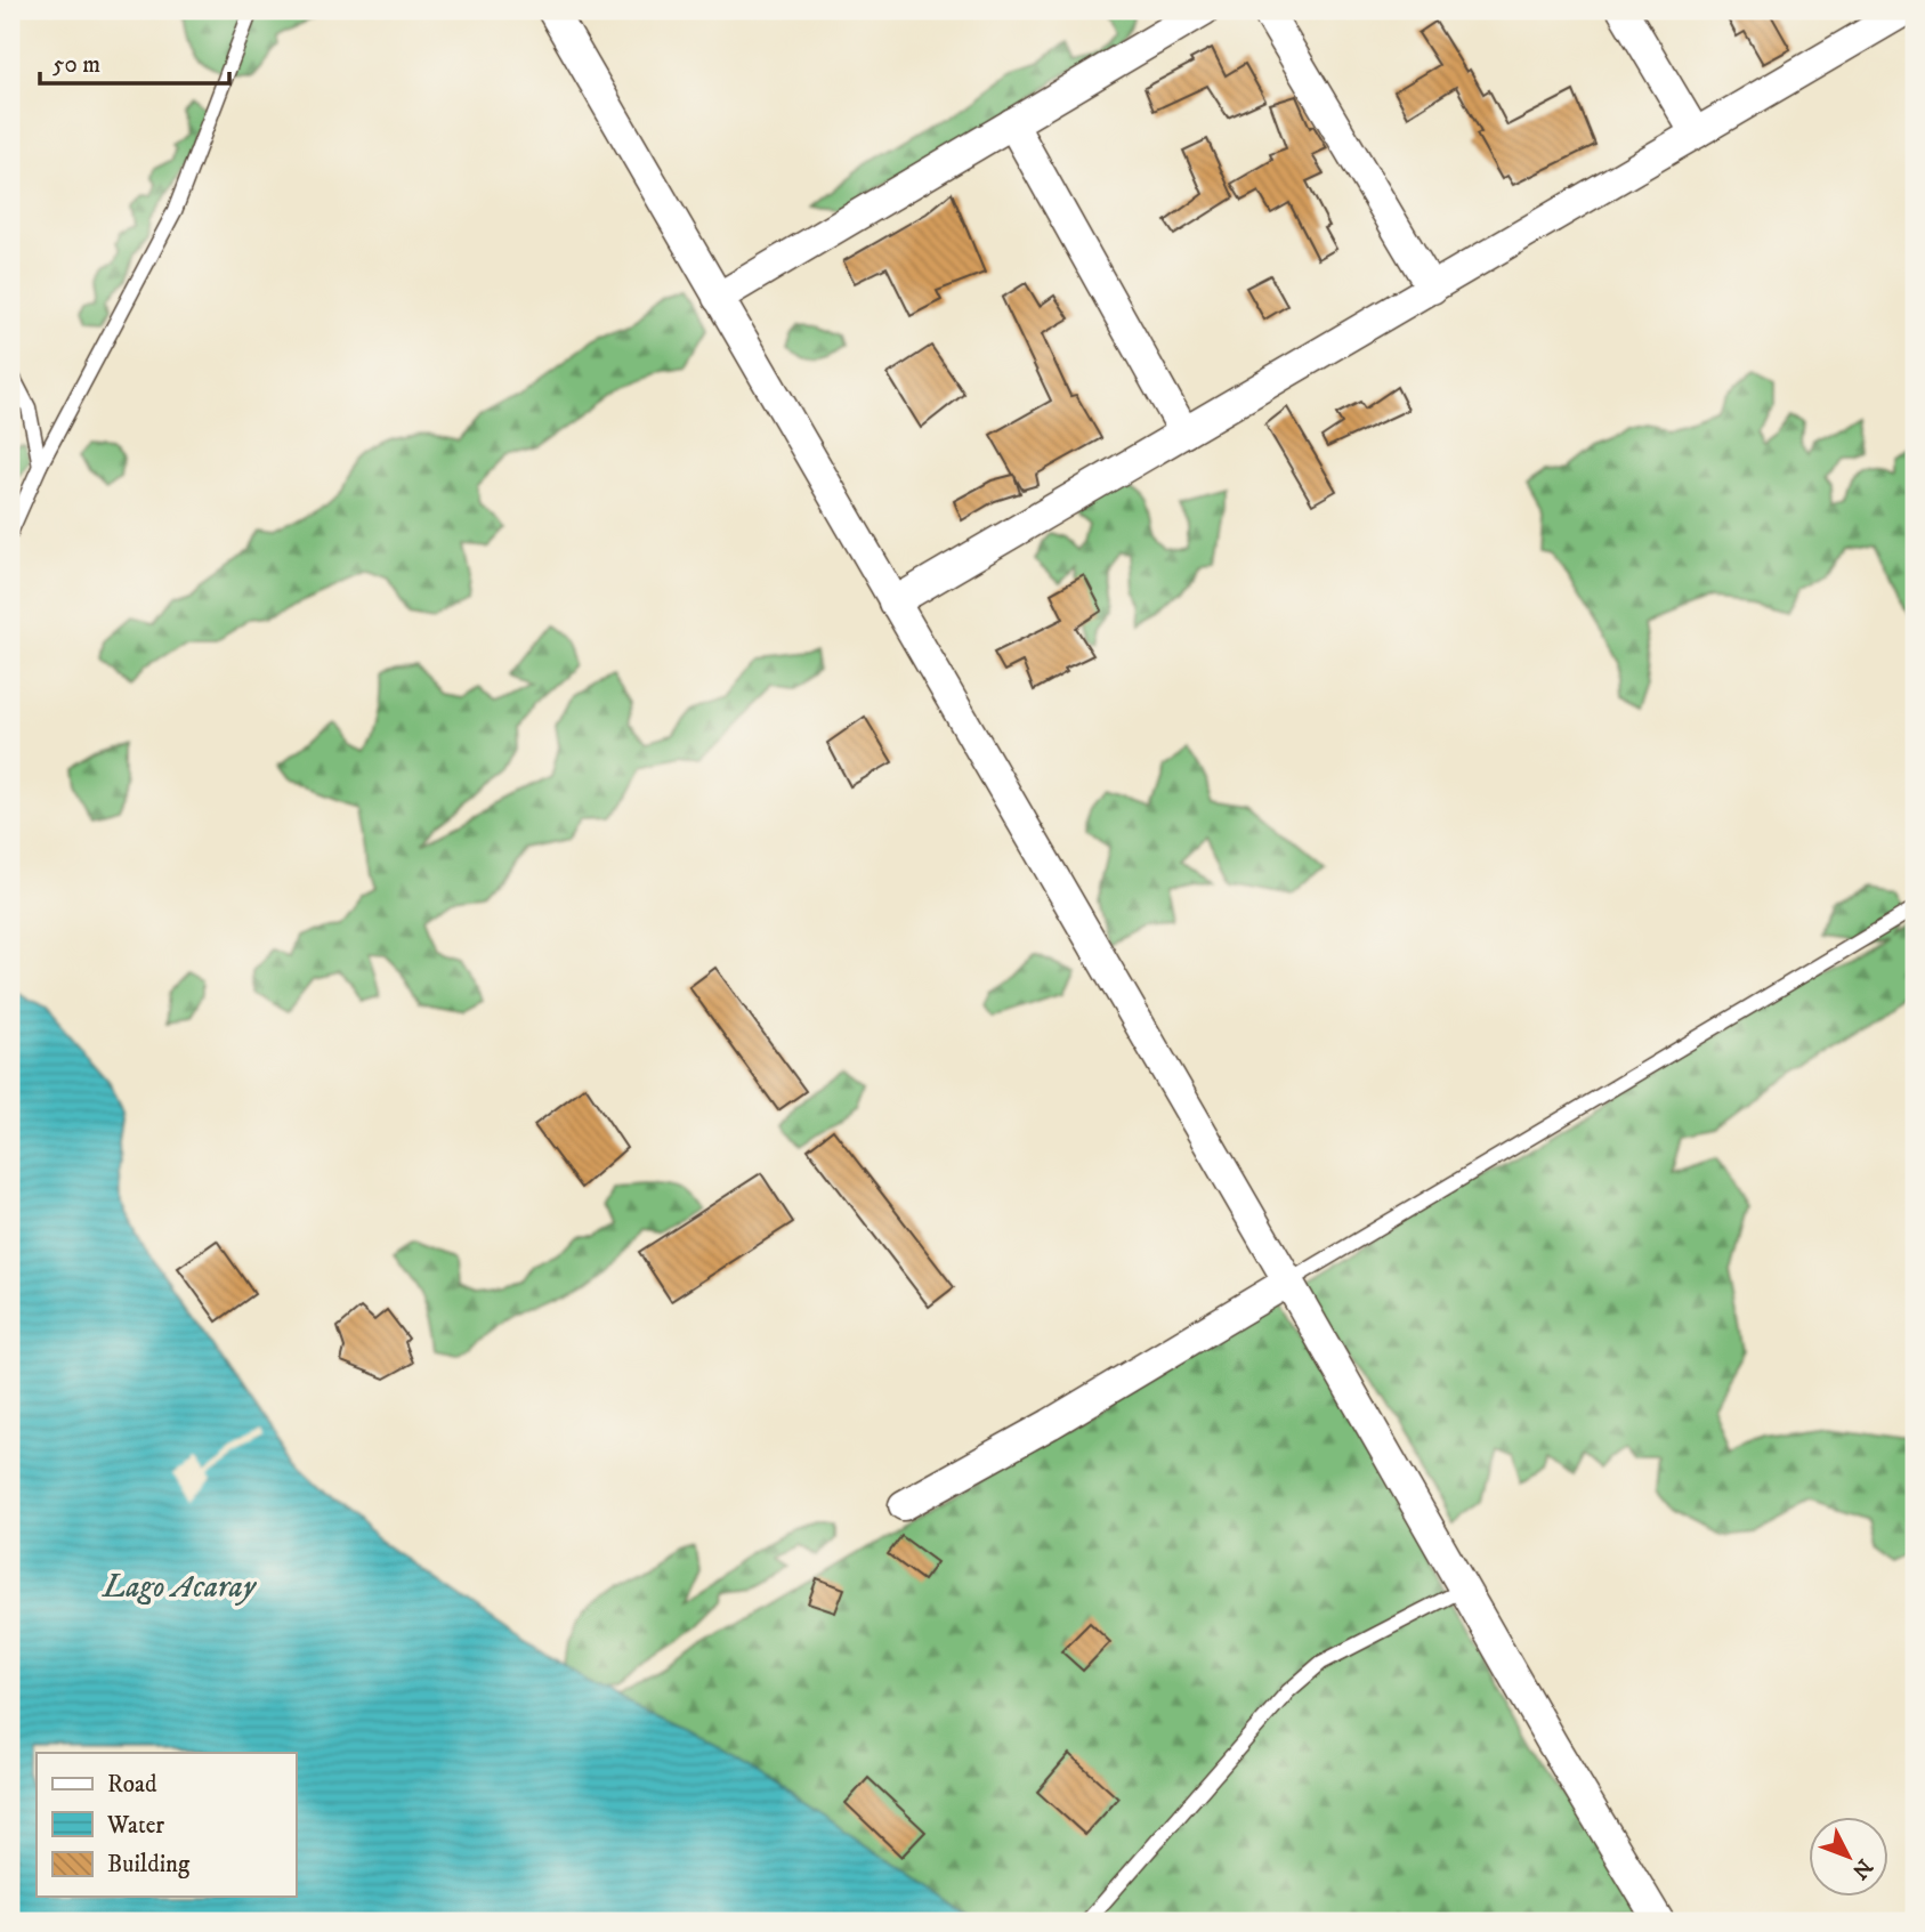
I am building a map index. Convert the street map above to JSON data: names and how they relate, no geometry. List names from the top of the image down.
{
  "water": ["Lago Acaray"],
  "legend": ["Road", "Water", "Building"],
  "scale_bar": "50 m",
  "north": "bottom right"
}
